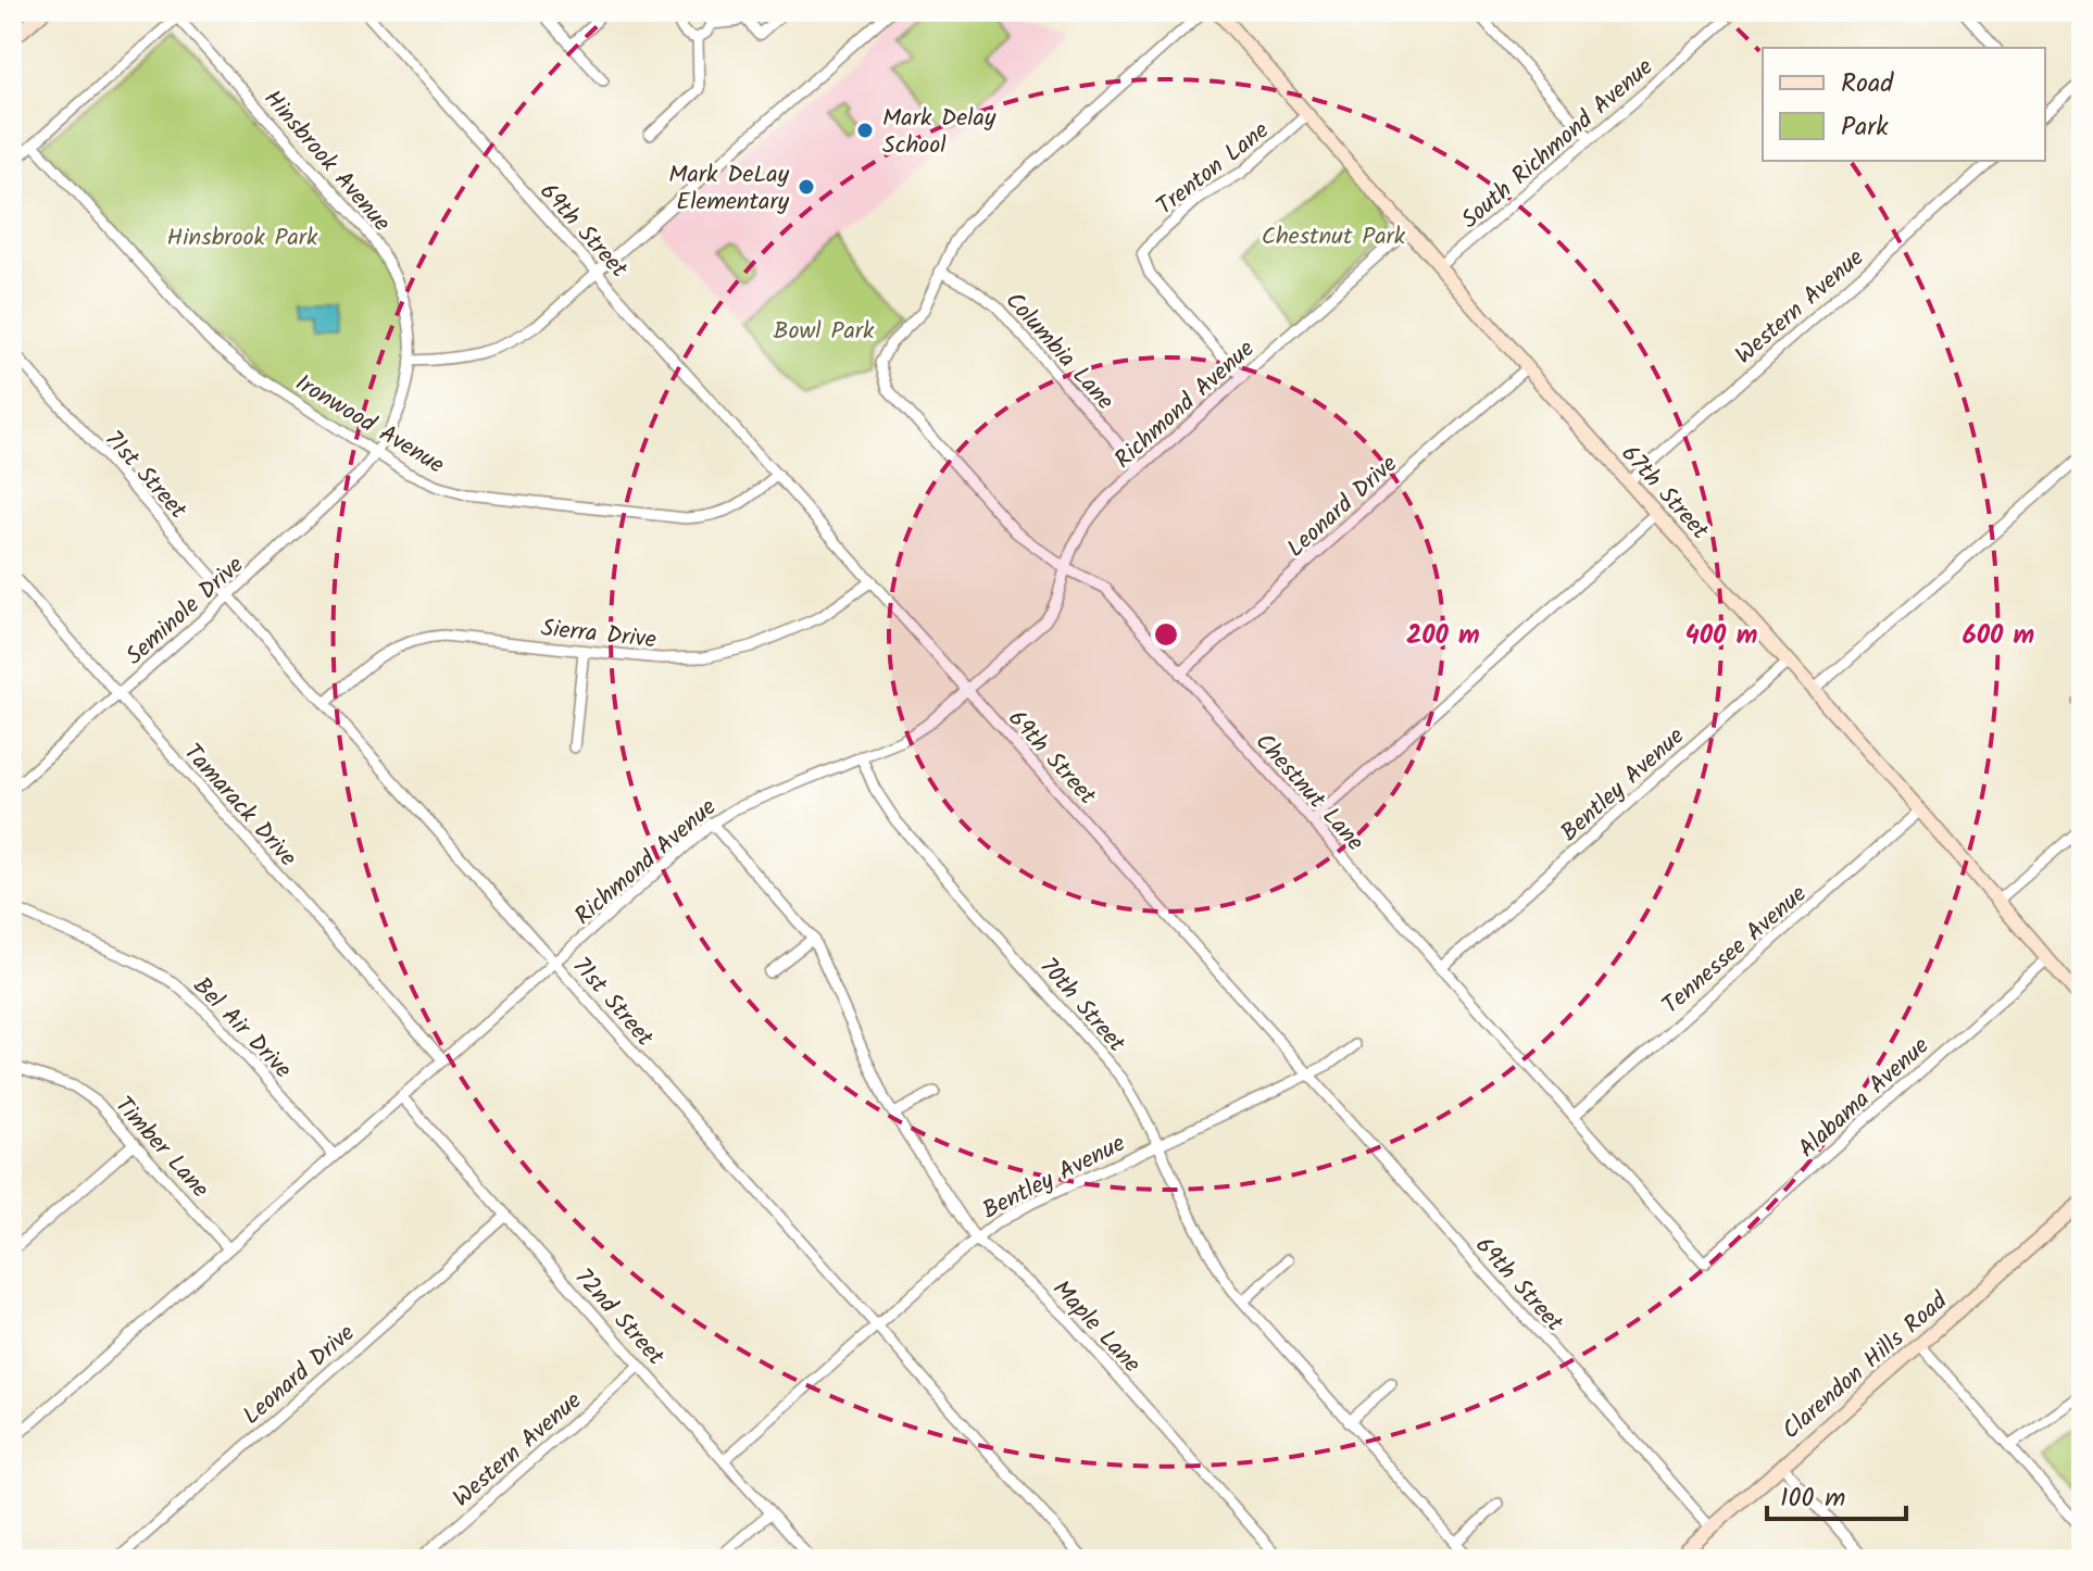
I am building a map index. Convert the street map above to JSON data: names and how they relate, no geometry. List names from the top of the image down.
{
  "streets": {
    "street": [
      "South Richmond Avenue",
      "Hinsbrook Avenue",
      "Trenton Lane",
      "69th Street",
      "Western Avenue",
      "Columbia Lane",
      "Richmond Avenue",
      "Ironwood Avenue",
      "71st Street",
      "67th Street",
      "Leonard Drive",
      "Seminole Drive",
      "Sierra Drive",
      "Bentley Avenue",
      "Chestnut Lane",
      "Tamarack Drive",
      "Tennessee Avenue",
      "70th Street",
      "Bel Air Drive",
      "Alabama Avenue",
      "Timber Lane",
      "72nd Street",
      "Maple Lane",
      "Clarendon Hills Road"
    ]
  },
  "crossings": [
    ["South Richmond Avenue", "67th Street"],
    ["Hinsbrook Avenue", "Ironwood Avenue"],
    ["Hinsbrook Avenue", "Seminole Drive"],
    ["Trenton Lane", "Richmond Avenue"],
    ["Trenton Lane", "67th Street"],
    ["69th Street", "Richmond Avenue"],
    ["69th Street", "Ironwood Avenue"],
    ["69th Street", "Sierra Drive"],
    ["69th Street", "Bentley Avenue"],
    ["69th Street", "Clarendon Hills Road"],
    ["Western Avenue", "67th Street"],
    ["Western Avenue", "72nd Street"],
    ["Columbia Lane", "Richmond Avenue"],
    ["Columbia Lane", "Chestnut Lane"],
    ["Richmond Avenue", "71st Street"],
    ["Richmond Avenue", "67th Street"],
    ["Richmond Avenue", "Chestnut Lane"],
    ["Richmond Avenue", "Tamarack Drive"],
    ["Richmond Avenue", "70th Street"],
    ["Richmond Avenue", "Bel Air Drive"],
    ["Richmond Avenue", "Timber Lane"],
    ["Richmond Avenue", "72nd Street"],
    ["Richmond Avenue", "Maple Lane"],
    ["Ironwood Avenue", "Seminole Drive"],
    ["71st Street", "Seminole Drive"],
    ["71st Street", "Sierra Drive"],
    ["71st Street", "Bentley Avenue"],
    ["67th Street", "Leonard Drive"],
    ["67th Street", "Bentley Avenue"],
    ["67th Street", "Tennessee Avenue"],
    ["67th Street", "Alabama Avenue"],
    ["Leonard Drive", "Chestnut Lane"],
    ["Leonard Drive", "72nd Street"],
    ["Seminole Drive", "Tamarack Drive"],
    ["Bentley Avenue", "Chestnut Lane"],
    ["Bentley Avenue", "70th Street"],
    ["Bentley Avenue", "72nd Street"],
    ["Bentley Avenue", "Maple Lane"],
    ["Chestnut Lane", "Tennessee Avenue"],
    ["Chestnut Lane", "Alabama Avenue"]
  ],
  "parks": ["Chestnut Park", "Hinsbrook Park", "Bowl Park"],
  "places": ["Mark Delay School", "Mark DeLay Elementary"],
  "legend": ["Road", "Park"],
  "scale_bar": "100 m",
  "rings": ["200 m", "400 m", "600 m"]
}
